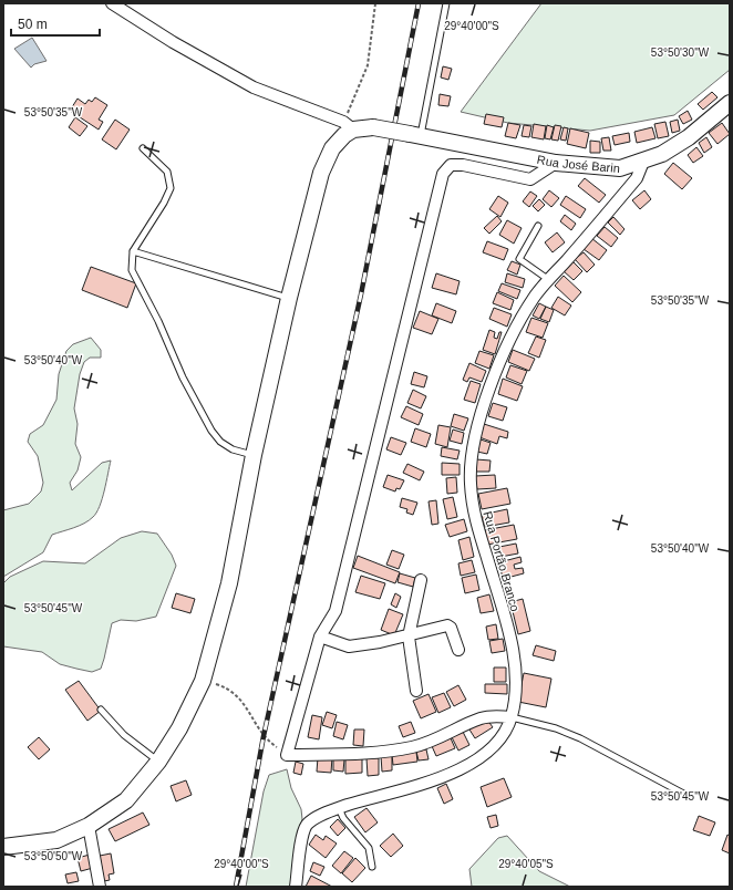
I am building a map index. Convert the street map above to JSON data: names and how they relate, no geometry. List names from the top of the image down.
{
  "streets": {
    "main road": ["Rua José Barin"],
    "street": ["Rua Portão Branco"]
  },
  "crossings": [
    ["Rua José Barin", "Rua Portão Branco"]
  ],
  "scale_bar": "50 m",
  "coordinates": [
    "29°40'00\"S",
    "53°50'30\"W",
    "53°50'35\"W",
    "53°50'40\"W",
    "53°50'45\"W",
    "53°50'50\"W",
    "29°40'05\"S"
  ]
}
